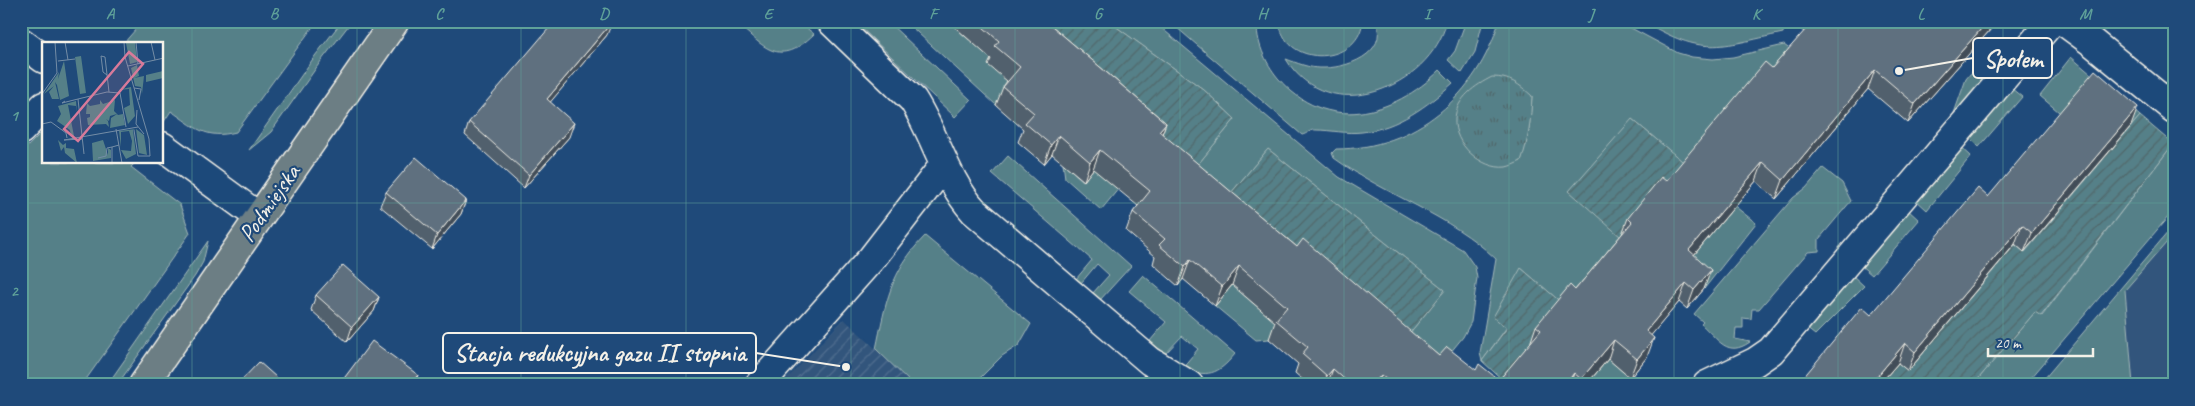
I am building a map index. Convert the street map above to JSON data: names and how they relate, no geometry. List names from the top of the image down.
{
  "streets": {
    "main road": ["Podmiejska"]
  },
  "places": ["Społem", "Stacja redukcyjna gazu II stopnia"],
  "scale_bar": "20 m",
  "grid": {
    "columns": [
      "A",
      "B",
      "C",
      "D",
      "E",
      "F",
      "G",
      "H",
      "I",
      "J",
      "K",
      "L",
      "M"
    ],
    "rows": ["1", "2"]
  }
}
